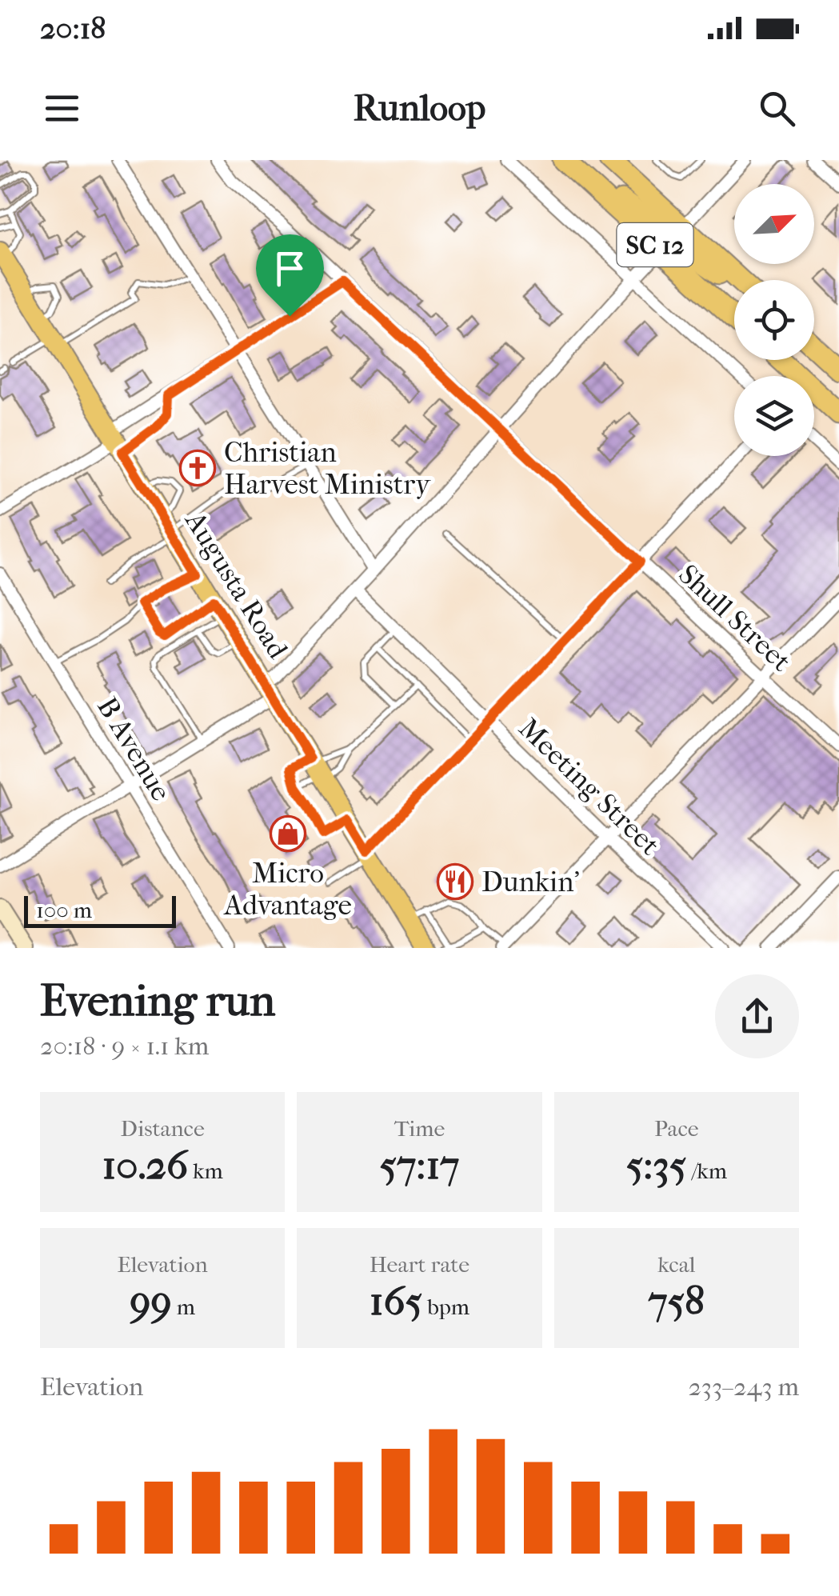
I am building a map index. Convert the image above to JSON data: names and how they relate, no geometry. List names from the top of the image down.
{
  "streets": {
    "highway": ["SC 12"],
    "main road": ["Augusta Road"],
    "street": ["Shull Street", "B Avenue", "Meeting Street"]
  },
  "places": {
    "church": ["Christian Harvest Ministry"],
    "shop": ["Micro Advantage"],
    "restaurant": ["Dunkin'"]
  },
  "scale_bar": "100 m",
  "north": "top right",
  "page": {
    "status": "20:18",
    "header": "Runloop",
    "scale": "100 m",
    "heading": ["Evening run", "20:18 · 9 × 1.1 km"],
    "stats": [
      ["Distance", "10.26 km"],
      ["Time", "57:17"],
      ["Pace", "5:35 /km"],
      ["Elevation", "99 m"],
      ["Heart rate", "165 bpm"],
      ["kcal", "758"]
    ],
    "chart": ["Elevation", "233–243 m"]
  }
}
